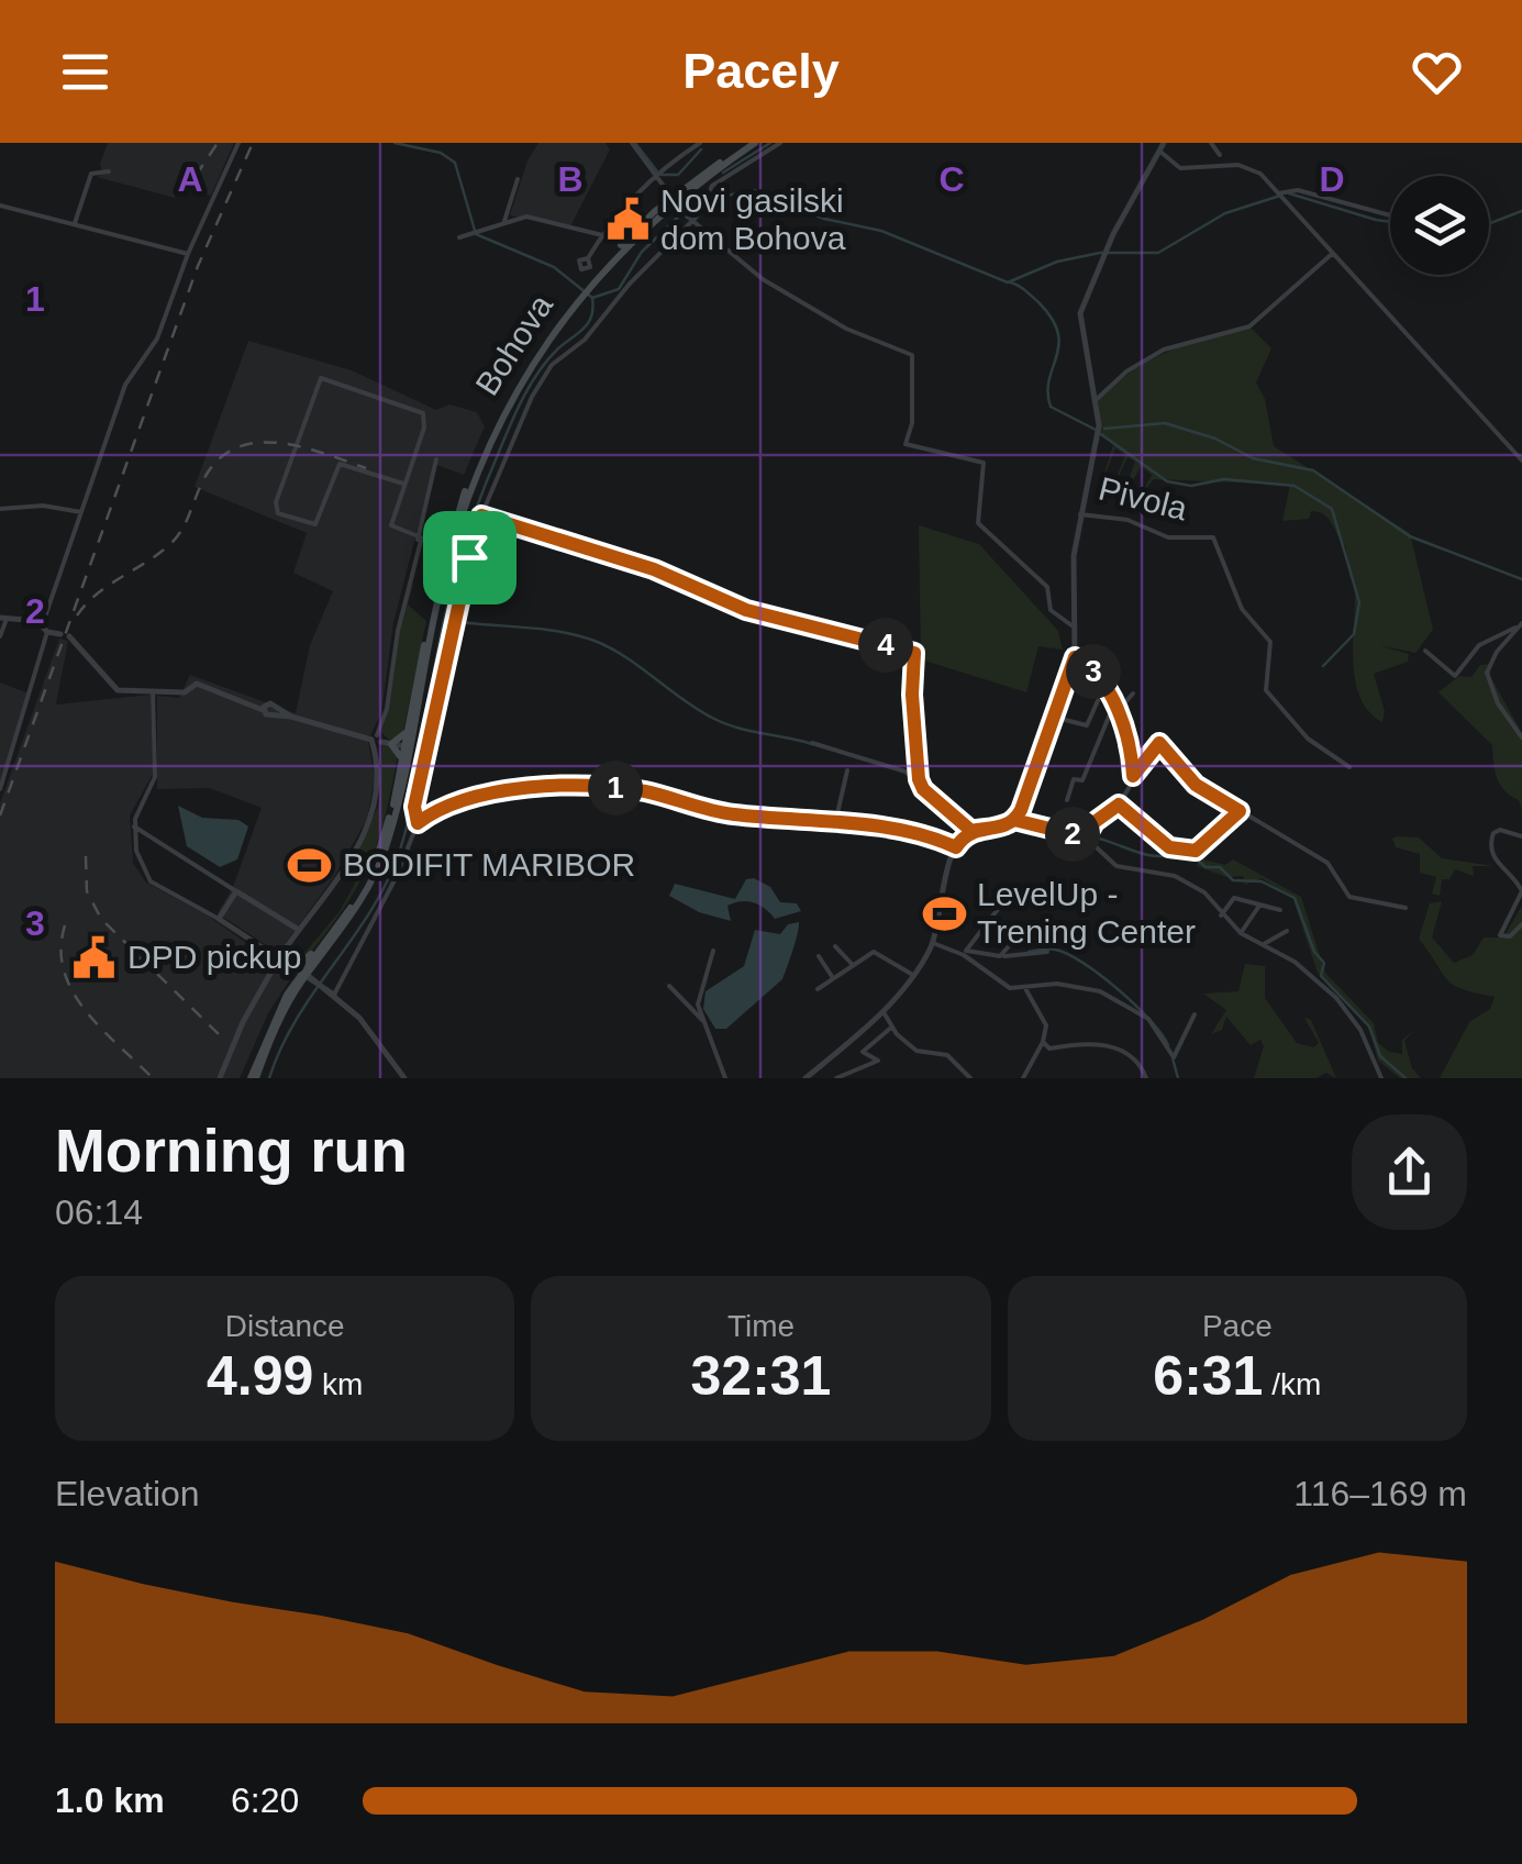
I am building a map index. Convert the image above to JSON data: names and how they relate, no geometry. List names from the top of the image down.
{
  "streets": {
    "main road": ["Bohova"],
    "street": ["Pivola"]
  },
  "places": {
    "public building": ["Novi gasilski dom Bohova", "DPD pickup"],
    "sports": ["BODIFIT MARIBOR", "LevelUp - Trening Center"]
  },
  "page": {
    "header": "Pacely",
    "pins": [
      "4",
      "3",
      "1",
      "2"
    ],
    "heading": ["Morning run", "06:14"],
    "stats": [
      ["Distance", "4.99 km"],
      ["Time", "32:31"],
      ["Pace", "6:31 /km"]
    ],
    "chart": ["Elevation", "116–169 m"],
    "list": [
      {
        "name": "1.0 km",
        "note": "6:20"
      }
    ]
  },
  "grid": {
    "columns": [
      "A",
      "B",
      "C",
      "D"
    ],
    "rows": ["1", "2", "3"]
  }
}
